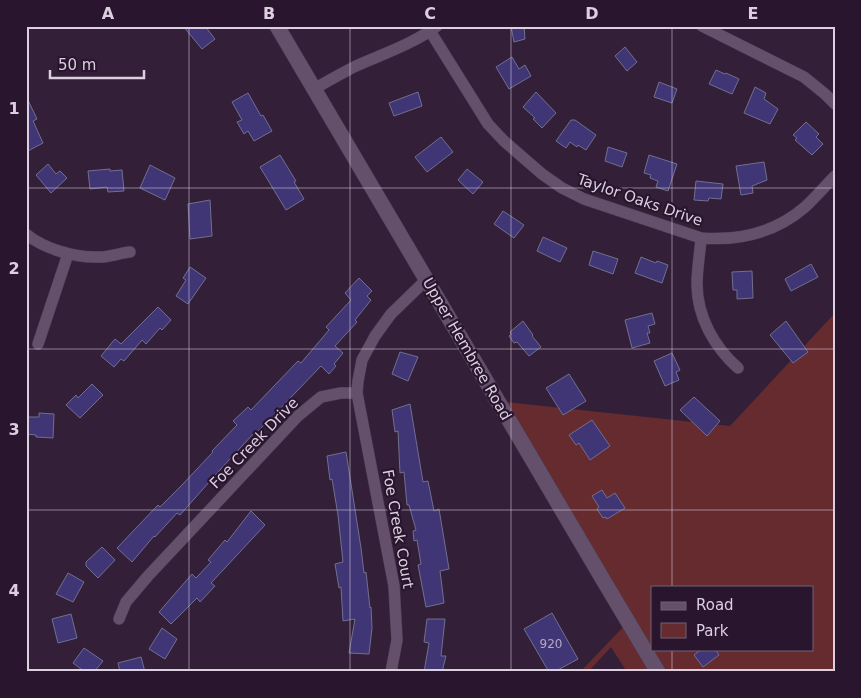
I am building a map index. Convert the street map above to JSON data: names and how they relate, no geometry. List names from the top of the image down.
{
  "streets": {
    "street": [
      "Taylor Oaks Drive",
      "Upper Hembree Road",
      "Foe Creek Drive",
      "Foe Creek Court"
    ]
  },
  "crossings": [
    ["Taylor Oaks Drive", "Upper Hembree Road"],
    ["Foe Creek Drive", "Foe Creek Court"]
  ],
  "house_numbers": ["920"],
  "legend": ["Road", "Park"],
  "scale_bar": "50 m",
  "grid": {
    "columns": [
      "A",
      "B",
      "C",
      "D",
      "E"
    ],
    "rows": [
      "1",
      "2",
      "3",
      "4"
    ]
  }
}
